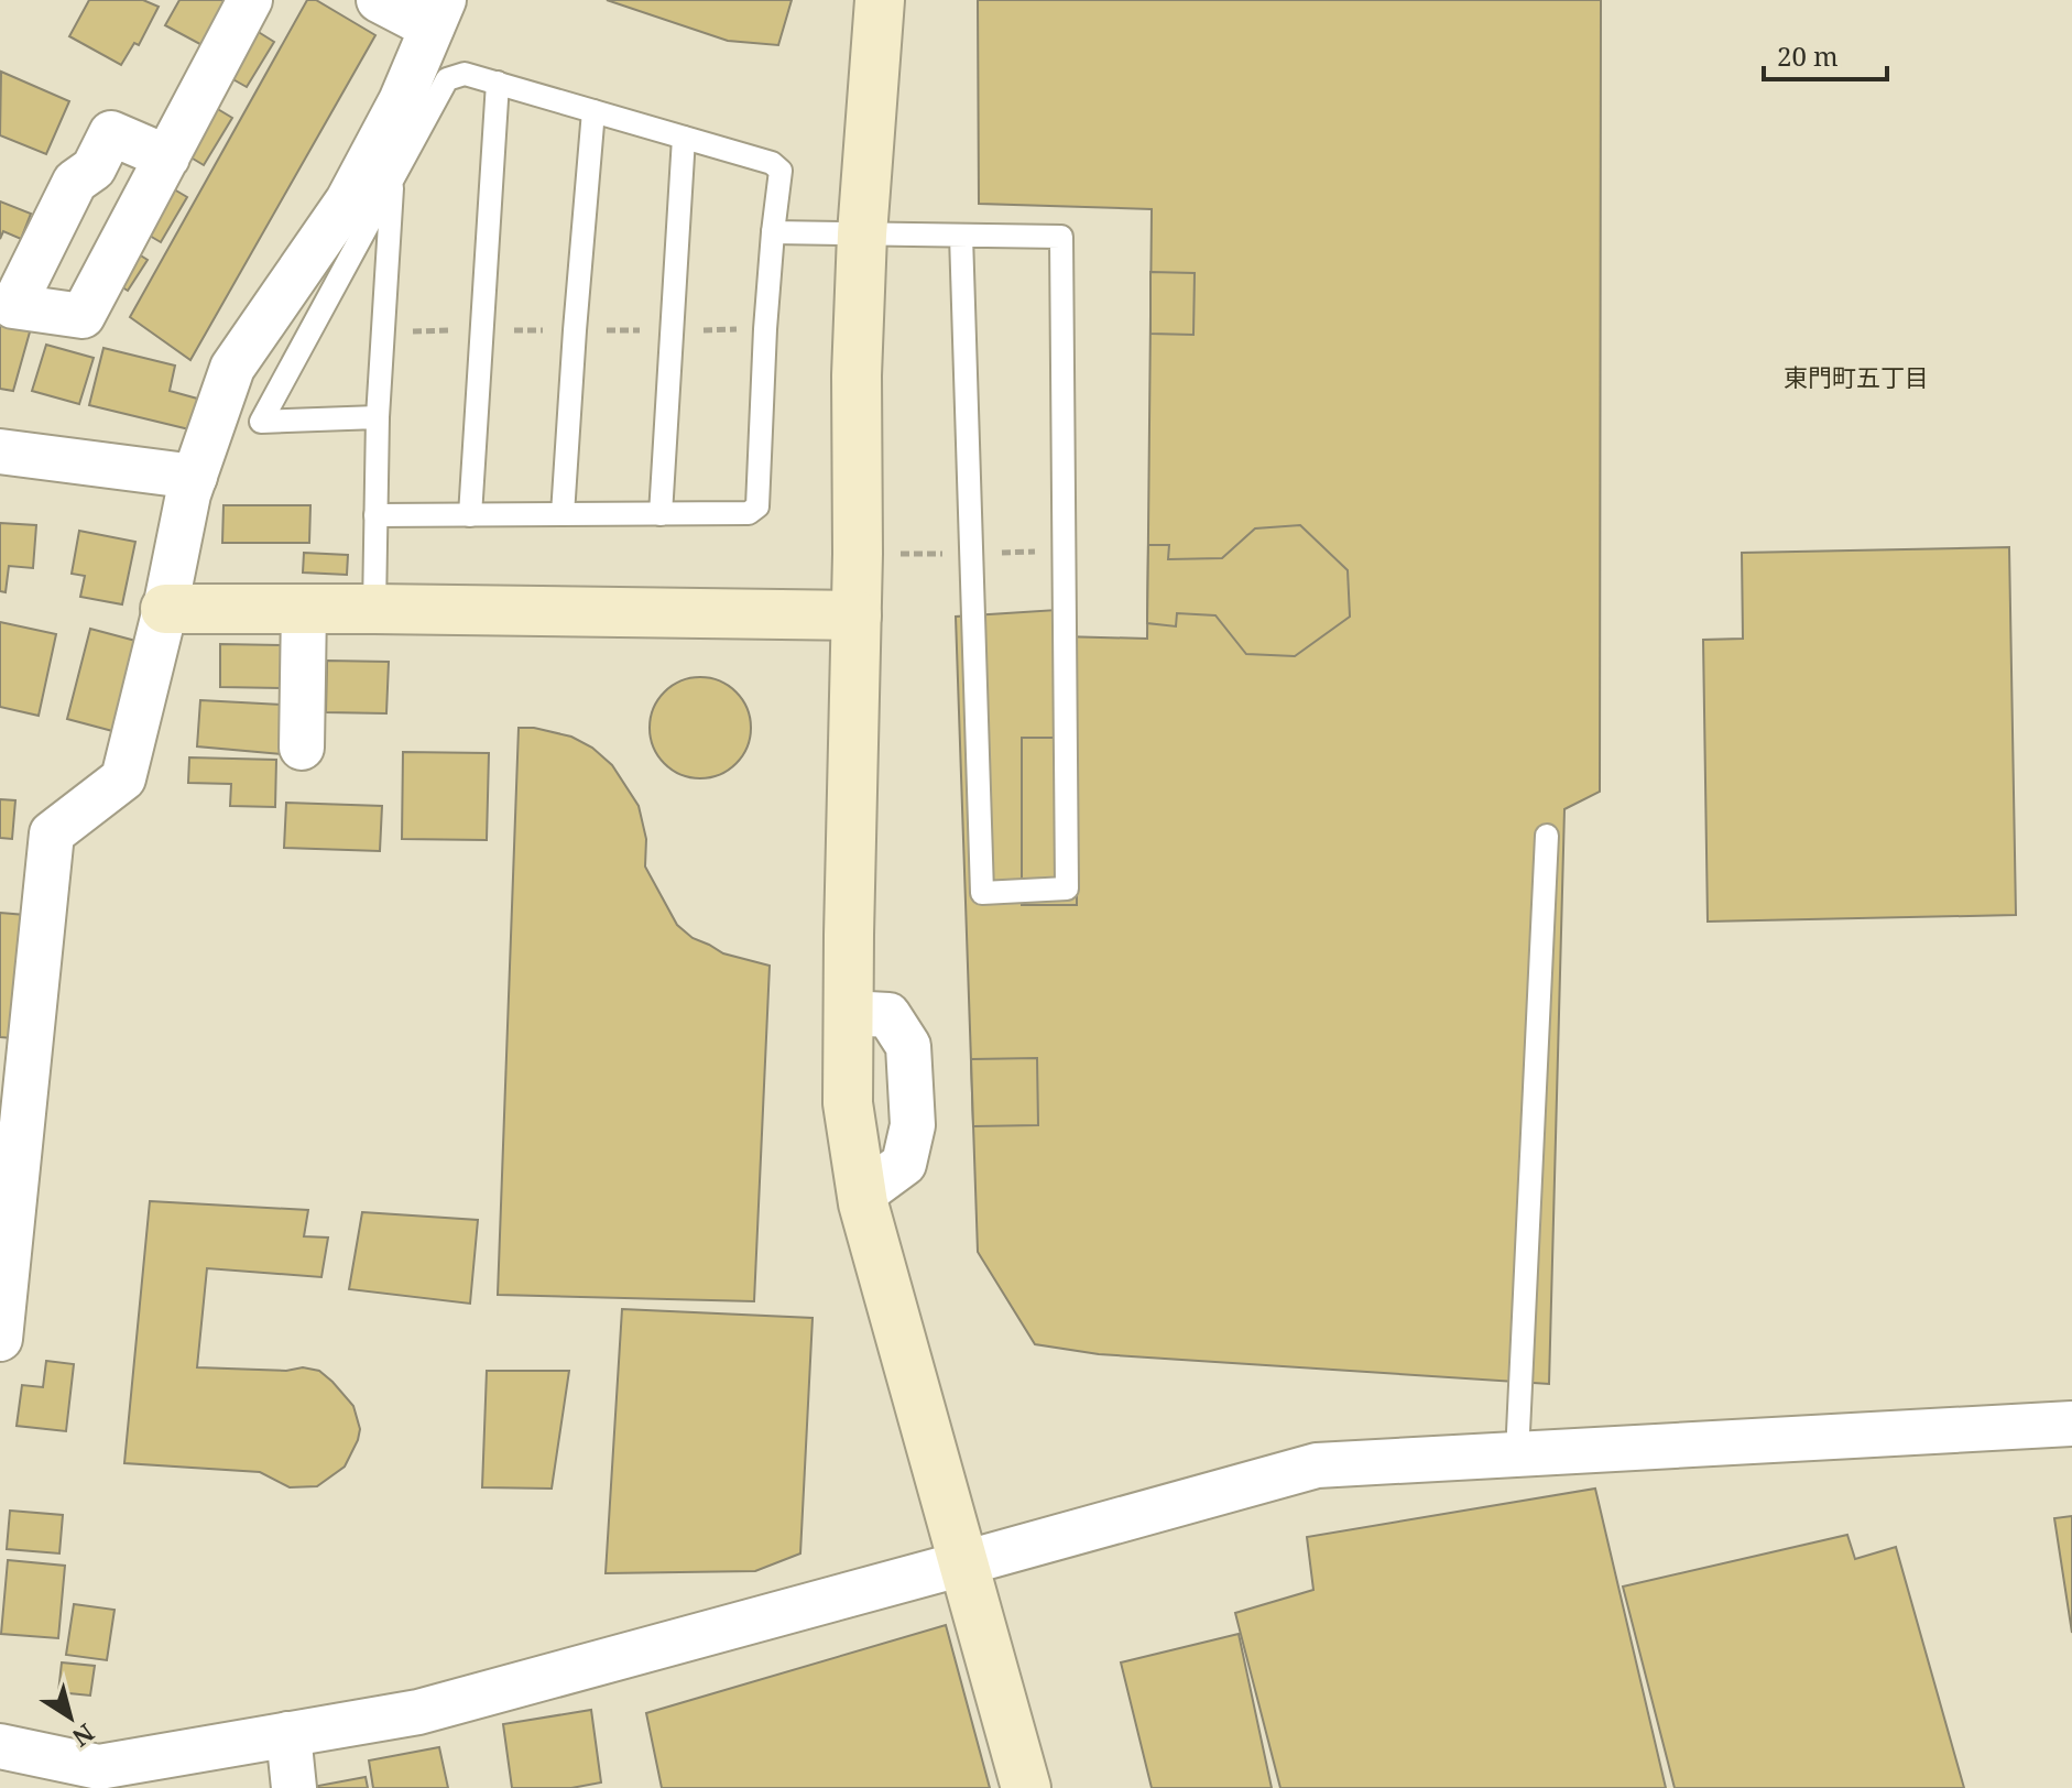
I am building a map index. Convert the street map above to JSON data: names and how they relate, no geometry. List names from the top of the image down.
{
  "districts": ["東門町五丁目"],
  "scale_bar": "20 m",
  "north": "bottom right"
}
